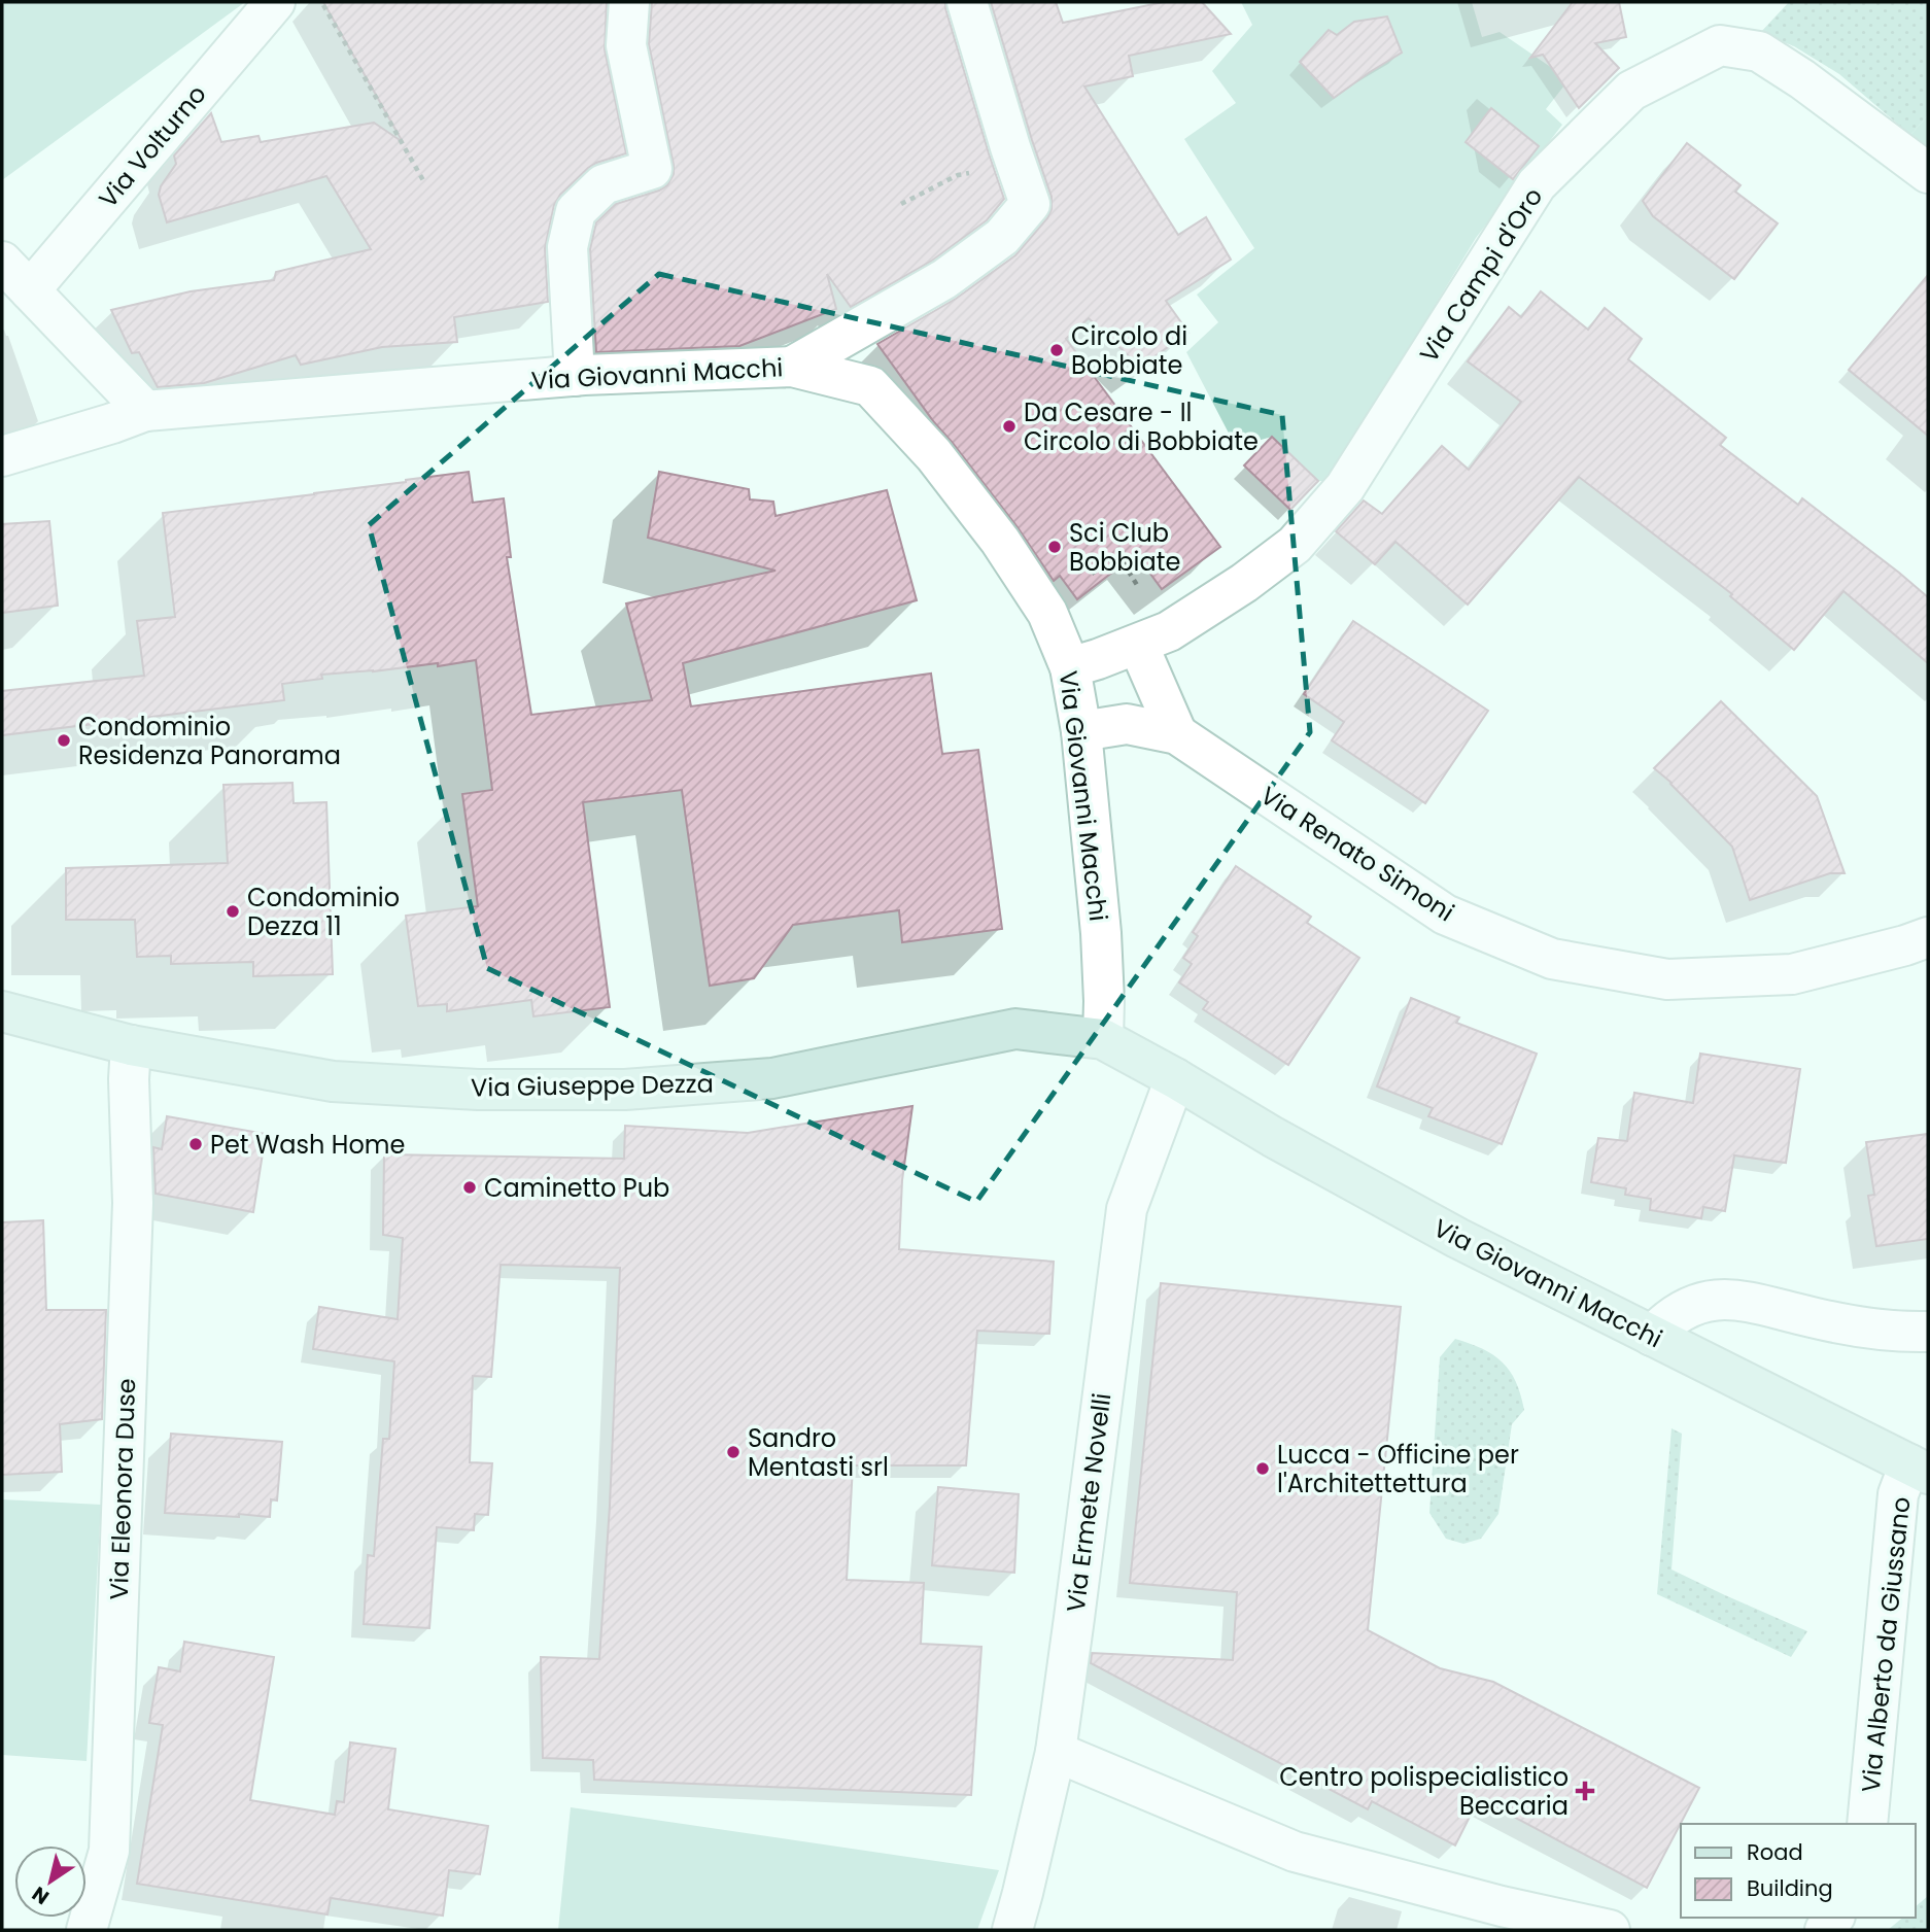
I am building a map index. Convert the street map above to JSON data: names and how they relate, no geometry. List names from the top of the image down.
{
  "streets": {
    "street": [
      "Via Volturno",
      "Via Campi d'Oro",
      "Via Giovanni Macchi",
      "Via Renato Simoni",
      "Via Giuseppe Dezza",
      "Via Eleonora Duse",
      "Via Ermete Novelli",
      "Via Alberto da Giussano"
    ]
  },
  "crossings": [
    ["Via Campi d'Oro", "Via Giovanni Macchi"],
    ["Via Giovanni Macchi", "Via Renato Simoni"],
    ["Via Giovanni Macchi", "Via Giuseppe Dezza"],
    ["Via Giovanni Macchi", "Via Ermete Novelli"],
    ["Via Giovanni Macchi", "Via Alberto da Giussano"],
    ["Via Giuseppe Dezza", "Via Eleonora Duse"],
    ["Via Giuseppe Dezza", "Via Ermete Novelli"]
  ],
  "places": {
    "other": [
      "Circolo di Bobbiate",
      "Da Cesare - Il Circolo di Bobbiate",
      "Sci Club Bobbiate",
      "Condominio Residenza Panorama",
      "Condominio Dezza 11",
      "Pet Wash Home",
      "Caminetto Pub",
      "Sandro Mentasti srl",
      "Lucca - Officine per l'Architettettura"
    ],
    "health": ["Centro polispecialistico Beccaria"]
  },
  "legend": ["Road", "Building"],
  "north": "bottom left"
}
